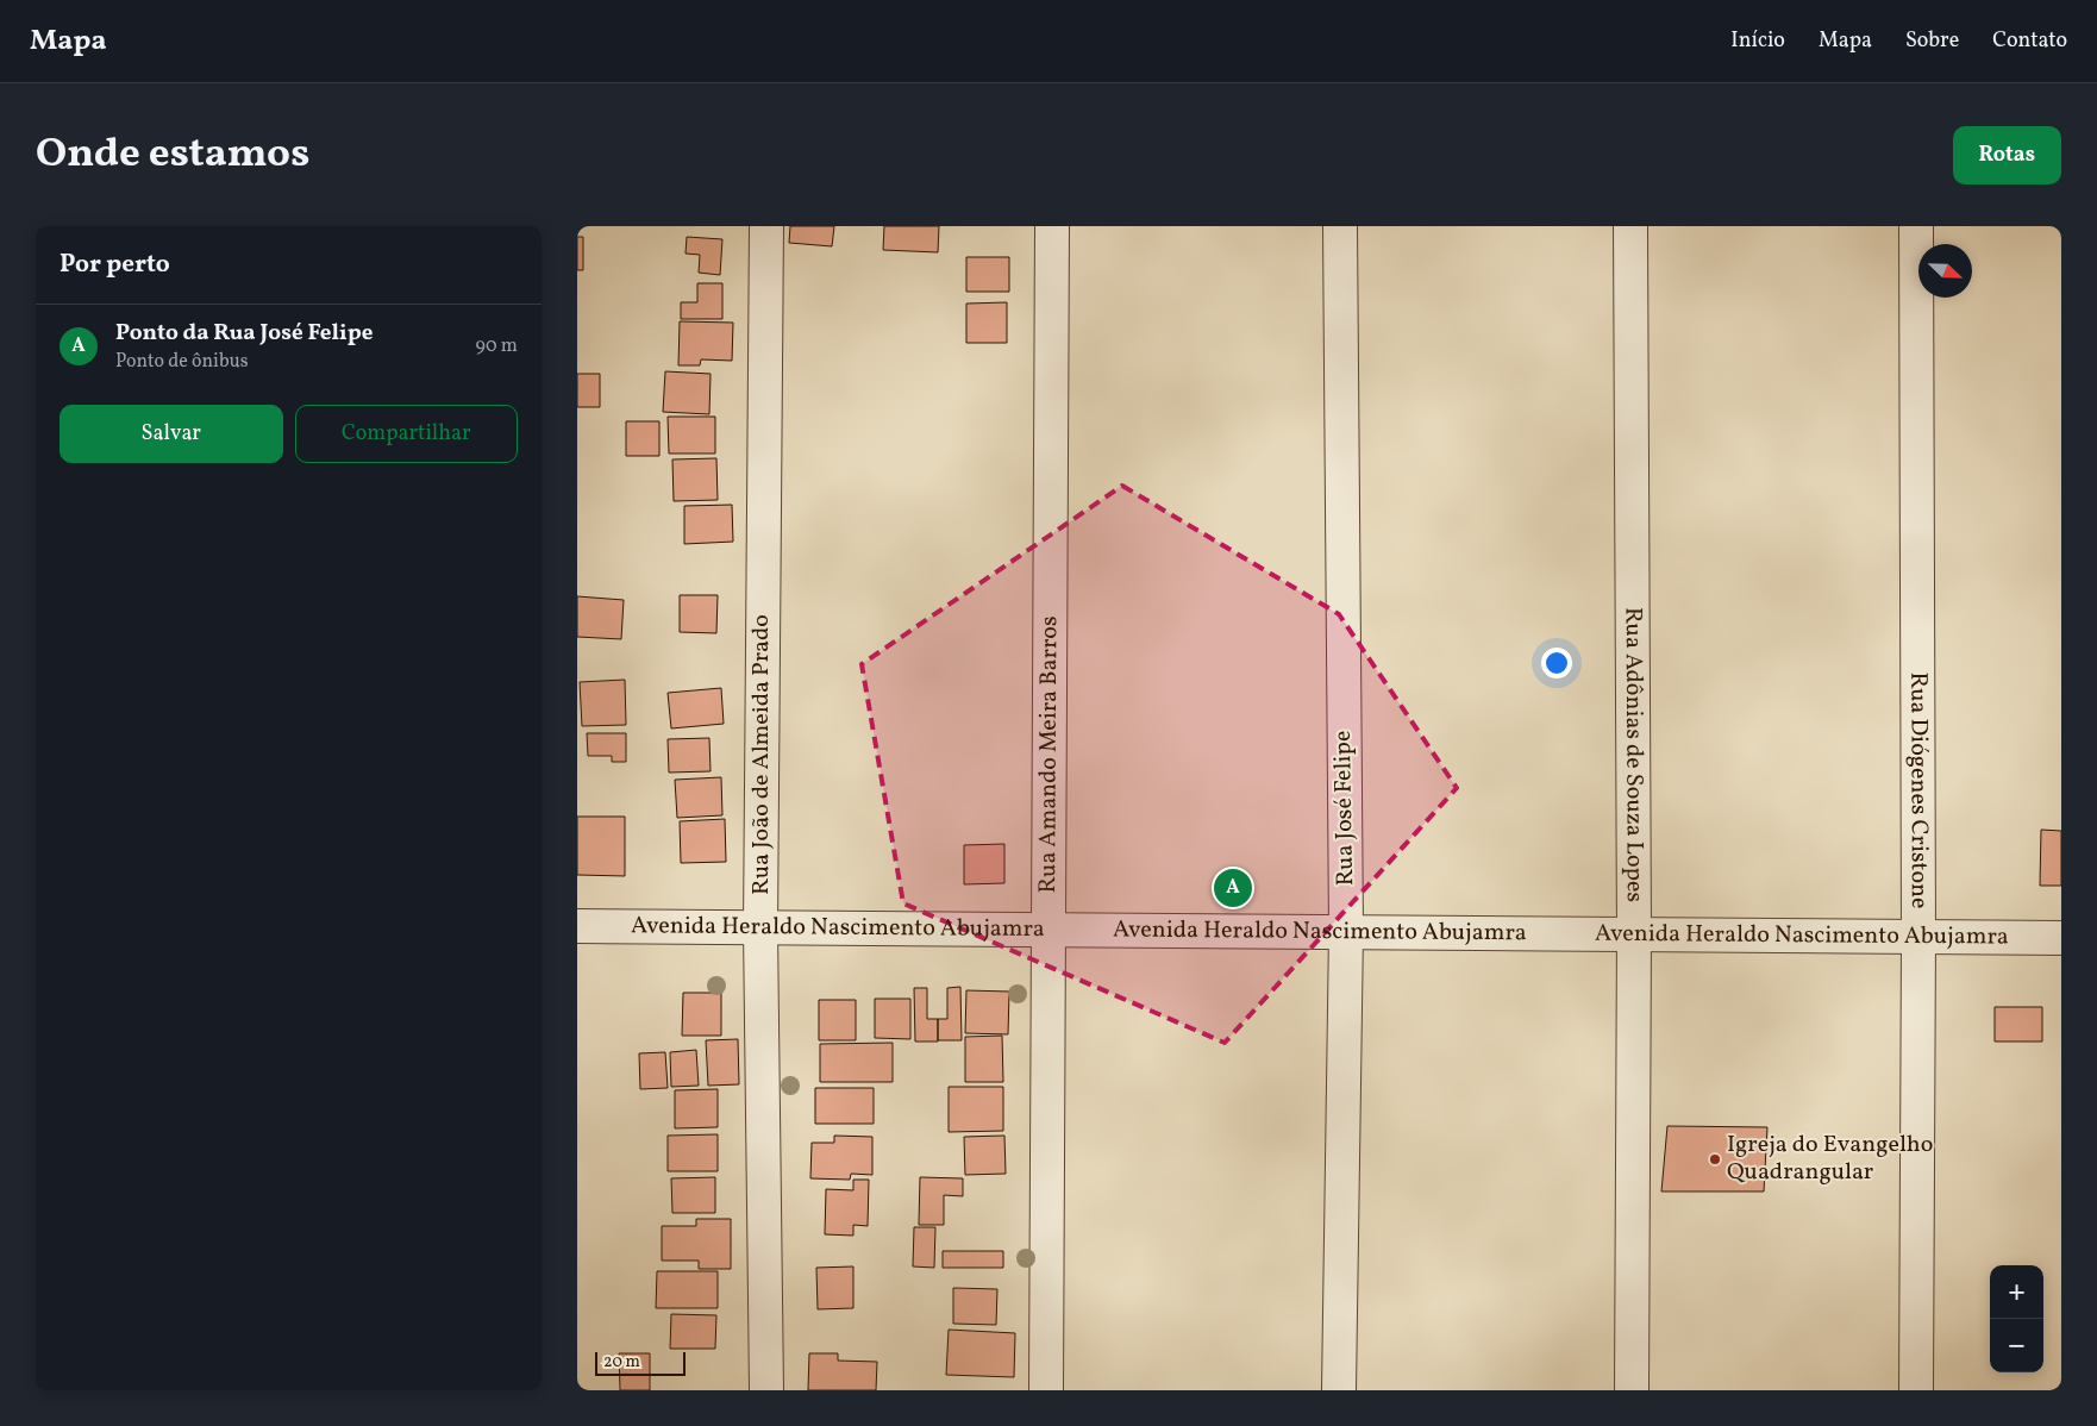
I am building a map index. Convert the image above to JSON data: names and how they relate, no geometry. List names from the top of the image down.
{
  "streets": {
    "street": [
      "Rua João de Almeida Prado",
      "Rua Amando Meira Barros",
      "Rua Adônias de Souza Lopes",
      "Rua Diógenes Cristone",
      "Rua José Felipe",
      "Avenida Heraldo Nascimento Abujamra"
    ]
  },
  "crossings": [
    ["Rua João de Almeida Prado", "Avenida Heraldo Nascimento Abujamra"],
    ["Rua Amando Meira Barros", "Avenida Heraldo Nascimento Abujamra"],
    ["Rua Adônias de Souza Lopes", "Avenida Heraldo Nascimento Abujamra"],
    ["Rua Diógenes Cristone", "Avenida Heraldo Nascimento Abujamra"],
    ["Rua José Felipe", "Avenida Heraldo Nascimento Abujamra"]
  ],
  "places": ["Igreja do Evangelho Quadrangular"],
  "scale_bar": "20 m",
  "north": "bottom right",
  "page": {
    "header": "Mapa",
    "nav": [
      "Início",
      "Mapa",
      "Sobre",
      "Contato"
    ],
    "title": "Onde estamos",
    "buttons": [
      "Rotas",
      ["Salvar", "Compartilhar"]
    ],
    "heading": "Por perto",
    "list": [
      {
        "mark": "A",
        "name": "Ponto da Rua José Felipe",
        "note": "Ponto de ônibus",
        "value": "90 m"
      }
    ],
    "pins": "A",
    "map_buttons": ["+", "−"],
    "scale": "20 m"
  }
}
